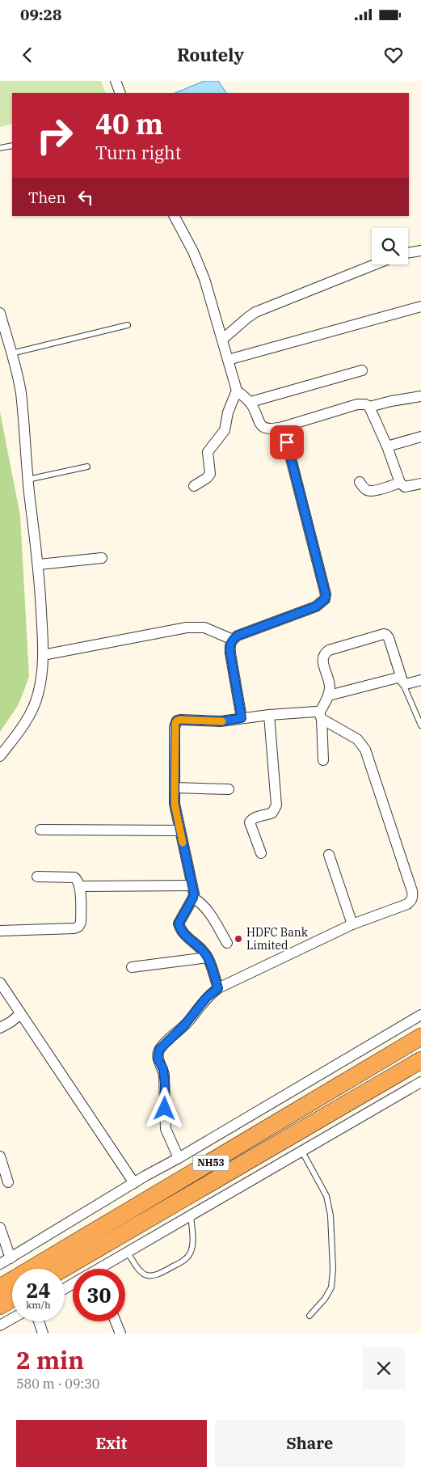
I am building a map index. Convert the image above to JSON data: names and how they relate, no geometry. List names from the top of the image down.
{
  "streets": {
    "highway": ["NH53"]
  },
  "places": ["HDFC Bank Limited"],
  "page": {
    "status": "09:28",
    "header": "Routely",
    "turn": ["40 m", "Turn right"],
    "then": "Then",
    "speed": "24 km/h",
    "limit": "30",
    "heading": ["2 min", "580 m · 09:30"],
    "buttons": ["Exit", "Share"]
  }
}
